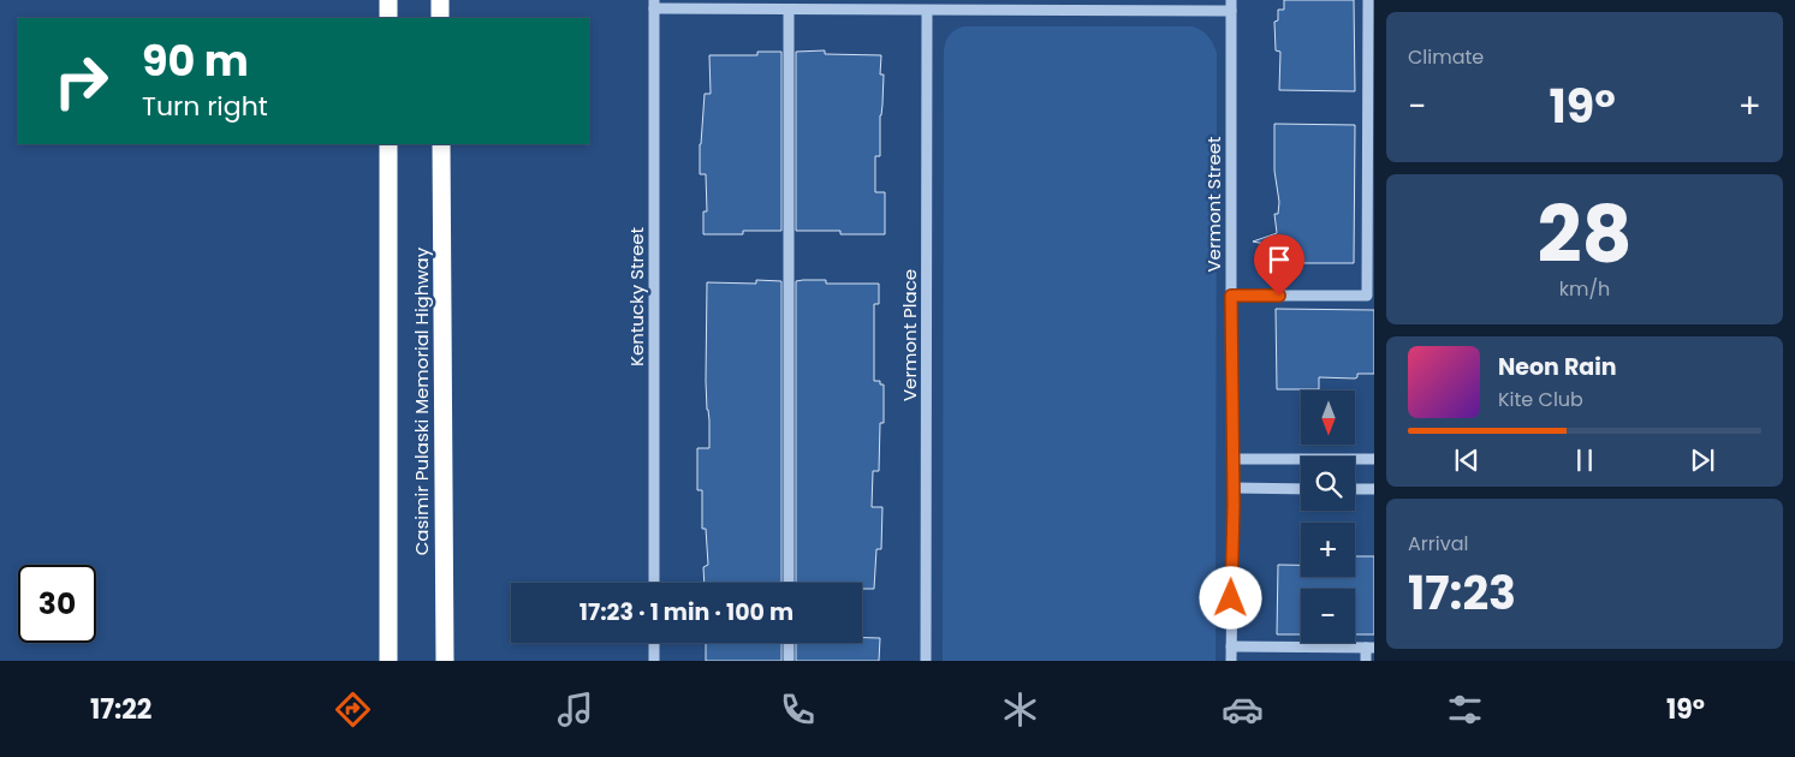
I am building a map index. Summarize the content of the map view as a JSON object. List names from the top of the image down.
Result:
{
  "streets": {
    "highway": ["Casimir Pulaski Memorial Highway"],
    "street": ["Vermont Street", "Kentucky Street", "Vermont Place"]
  },
  "north": "bottom",
  "page": {
    "tile": [
      "Climate",
      ["28", "km/h"],
      ["Arrival", "17:23"]
    ],
    "turn": ["90 m", "Turn right"],
    "heat": ["−", "19°", "+"],
    "song": ["Neon Rain", "Kite Club"],
    "map_buttons": ["+", "−"],
    "limit": "30",
    "trip": "17:23 · 1 min · 100 m",
    "tabs": ["17:22", "19°"]
  }
}
